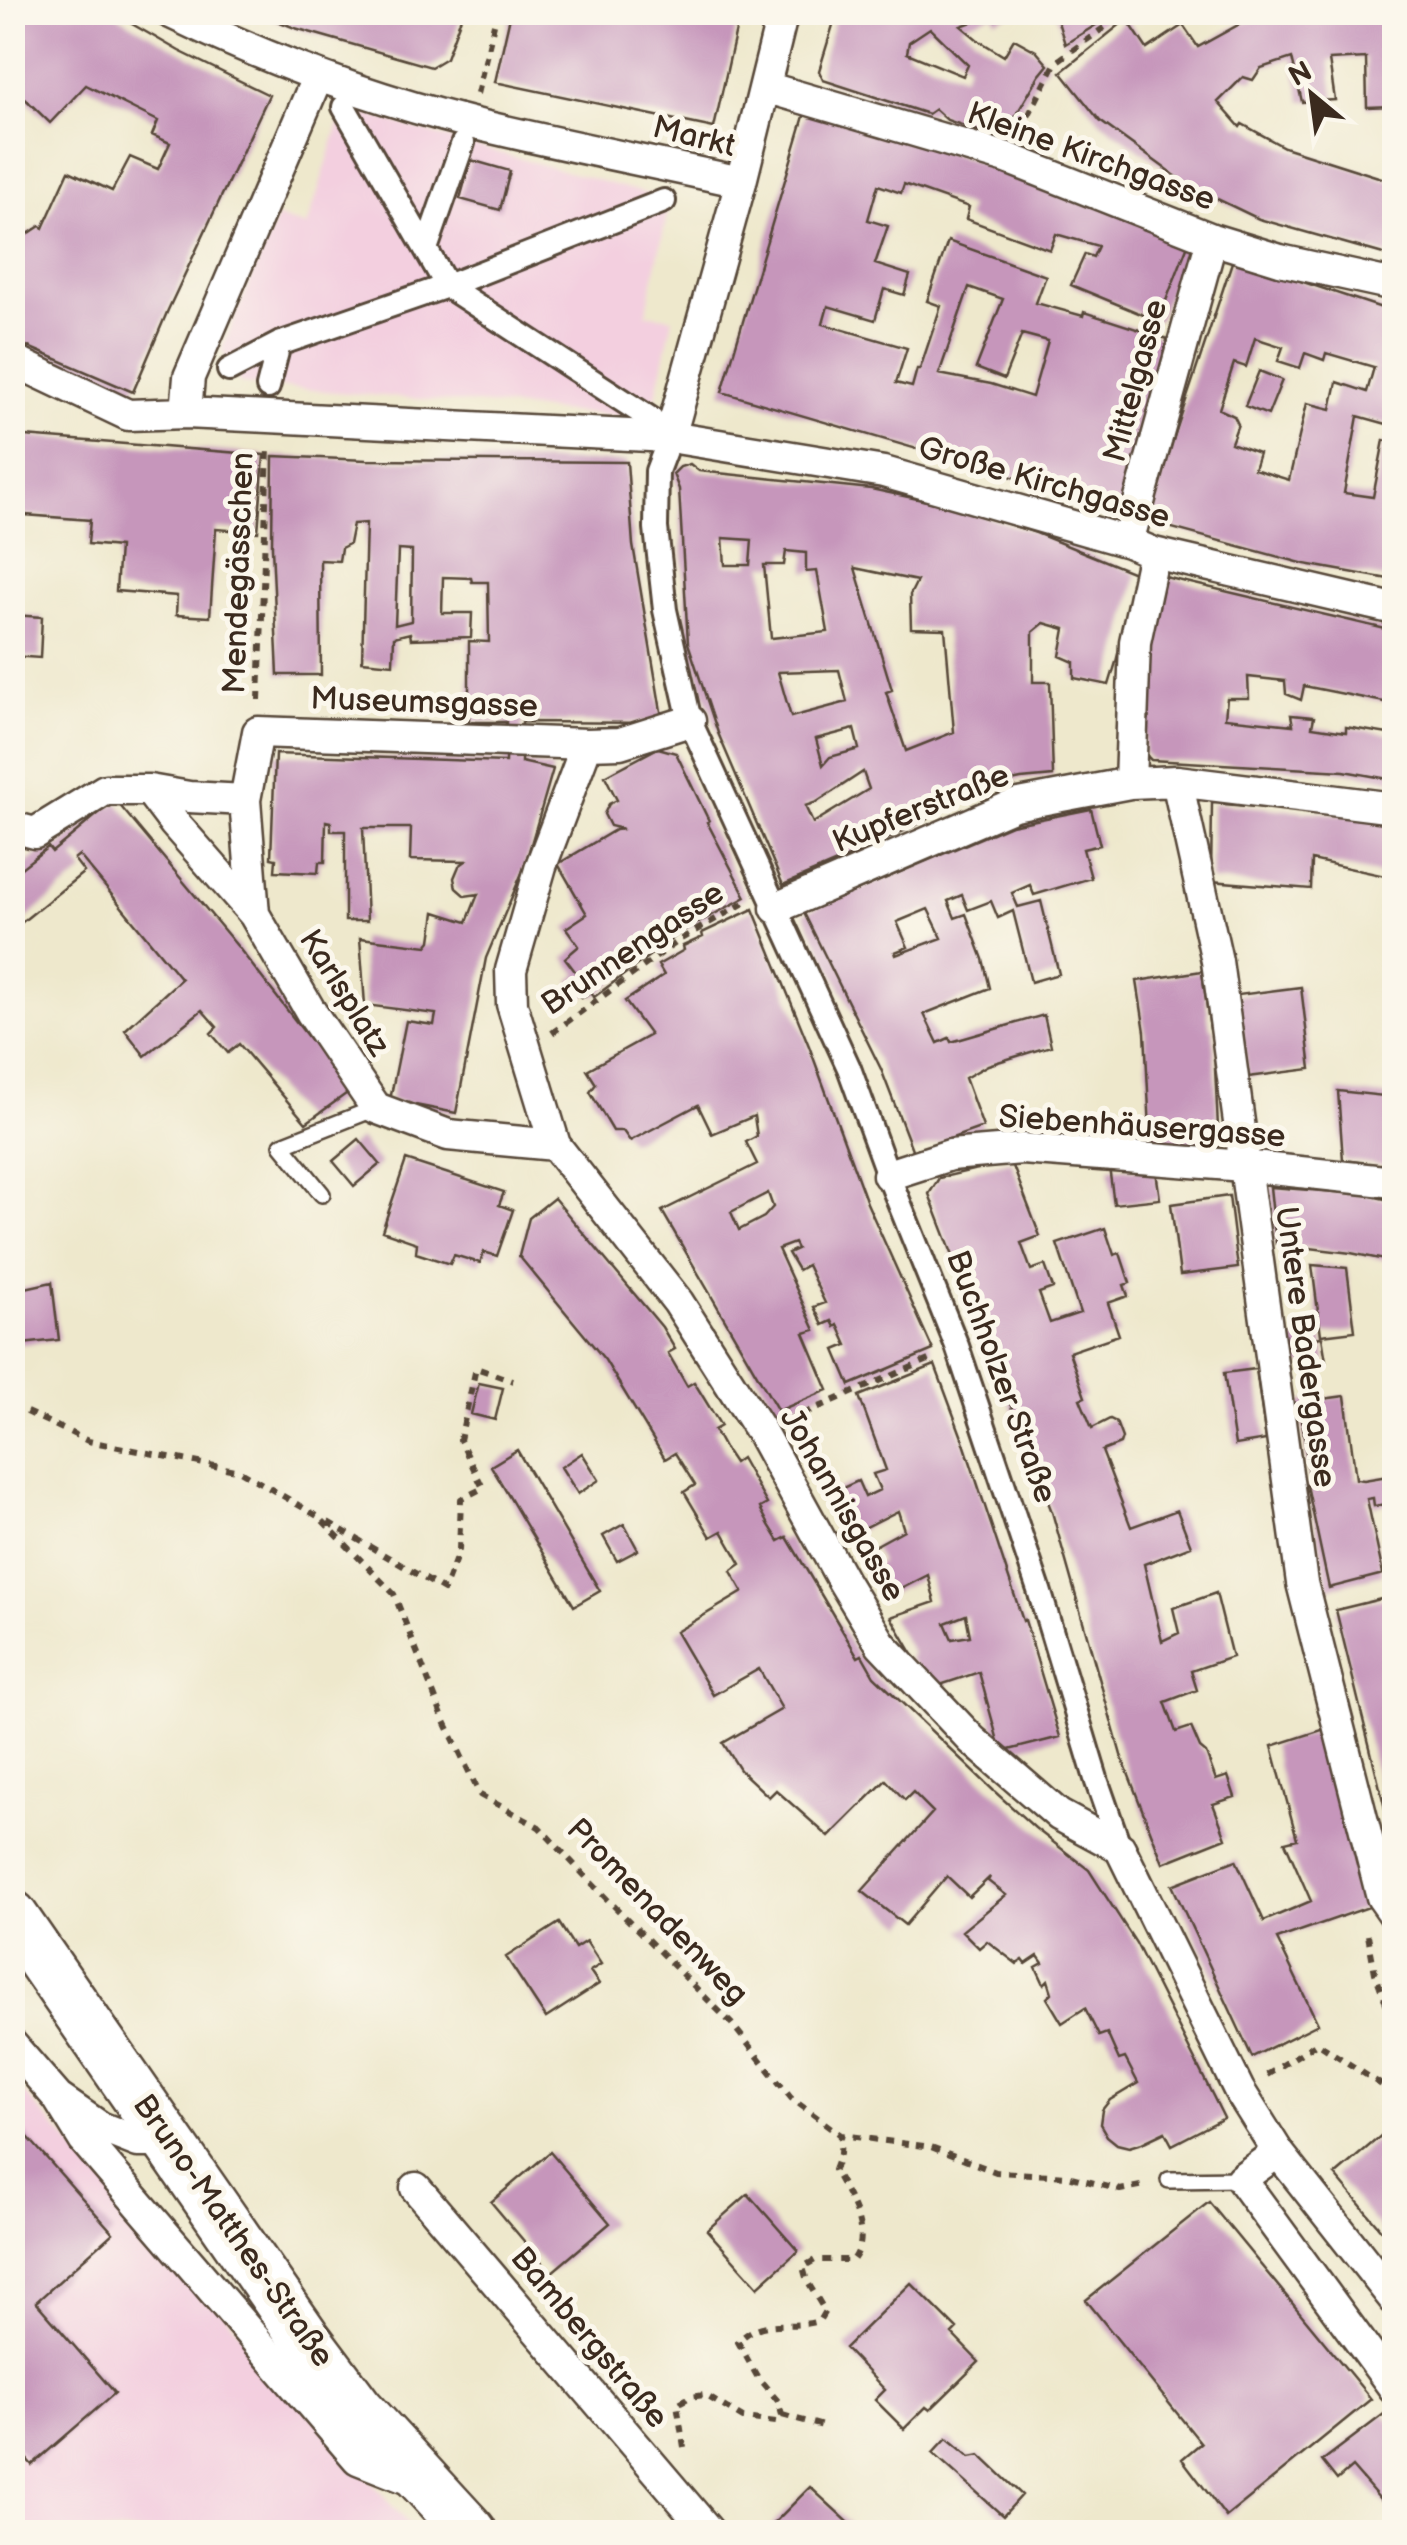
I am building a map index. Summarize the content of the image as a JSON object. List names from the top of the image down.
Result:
{
  "streets": {
    "main road": ["Bruno-Matthes-Straße"],
    "street": [
      "Markt",
      "Kleine Kirchgasse",
      "Mittelgasse",
      "Große Kirchgasse",
      "Museumsgasse",
      "Kupferstraße",
      "Karlsplatz",
      "Siebenhäusergasse",
      "Untere Badergasse",
      "Buchholzer Straße",
      "Johannisgasse",
      "Bambergstraße"
    ],
    "path": ["Mendegässchen", "Brunnengasse", "Promenadenweg"]
  },
  "crossings": [
    ["Markt", "Große Kirchgasse"],
    ["Markt", "Buchholzer Straße"],
    ["Kleine Kirchgasse", "Mittelgasse"],
    ["Mittelgasse", "Große Kirchgasse"],
    ["Große Kirchgasse", "Buchholzer Straße"],
    ["Mendegässchen", "Museumsgasse"],
    ["Mendegässchen", "Karlsplatz"],
    ["Museumsgasse", "Karlsplatz"],
    ["Museumsgasse", "Johannisgasse"],
    ["Kupferstraße", "Brunnengasse"],
    ["Kupferstraße", "Untere Badergasse"],
    ["Kupferstraße", "Buchholzer Straße"],
    ["Brunnengasse", "Buchholzer Straße"],
    ["Brunnengasse", "Johannisgasse"],
    ["Siebenhäusergasse", "Untere Badergasse"],
    ["Siebenhäusergasse", "Buchholzer Straße"],
    ["Buchholzer Straße", "Johannisgasse"]
  ],
  "north": "top left"
}
